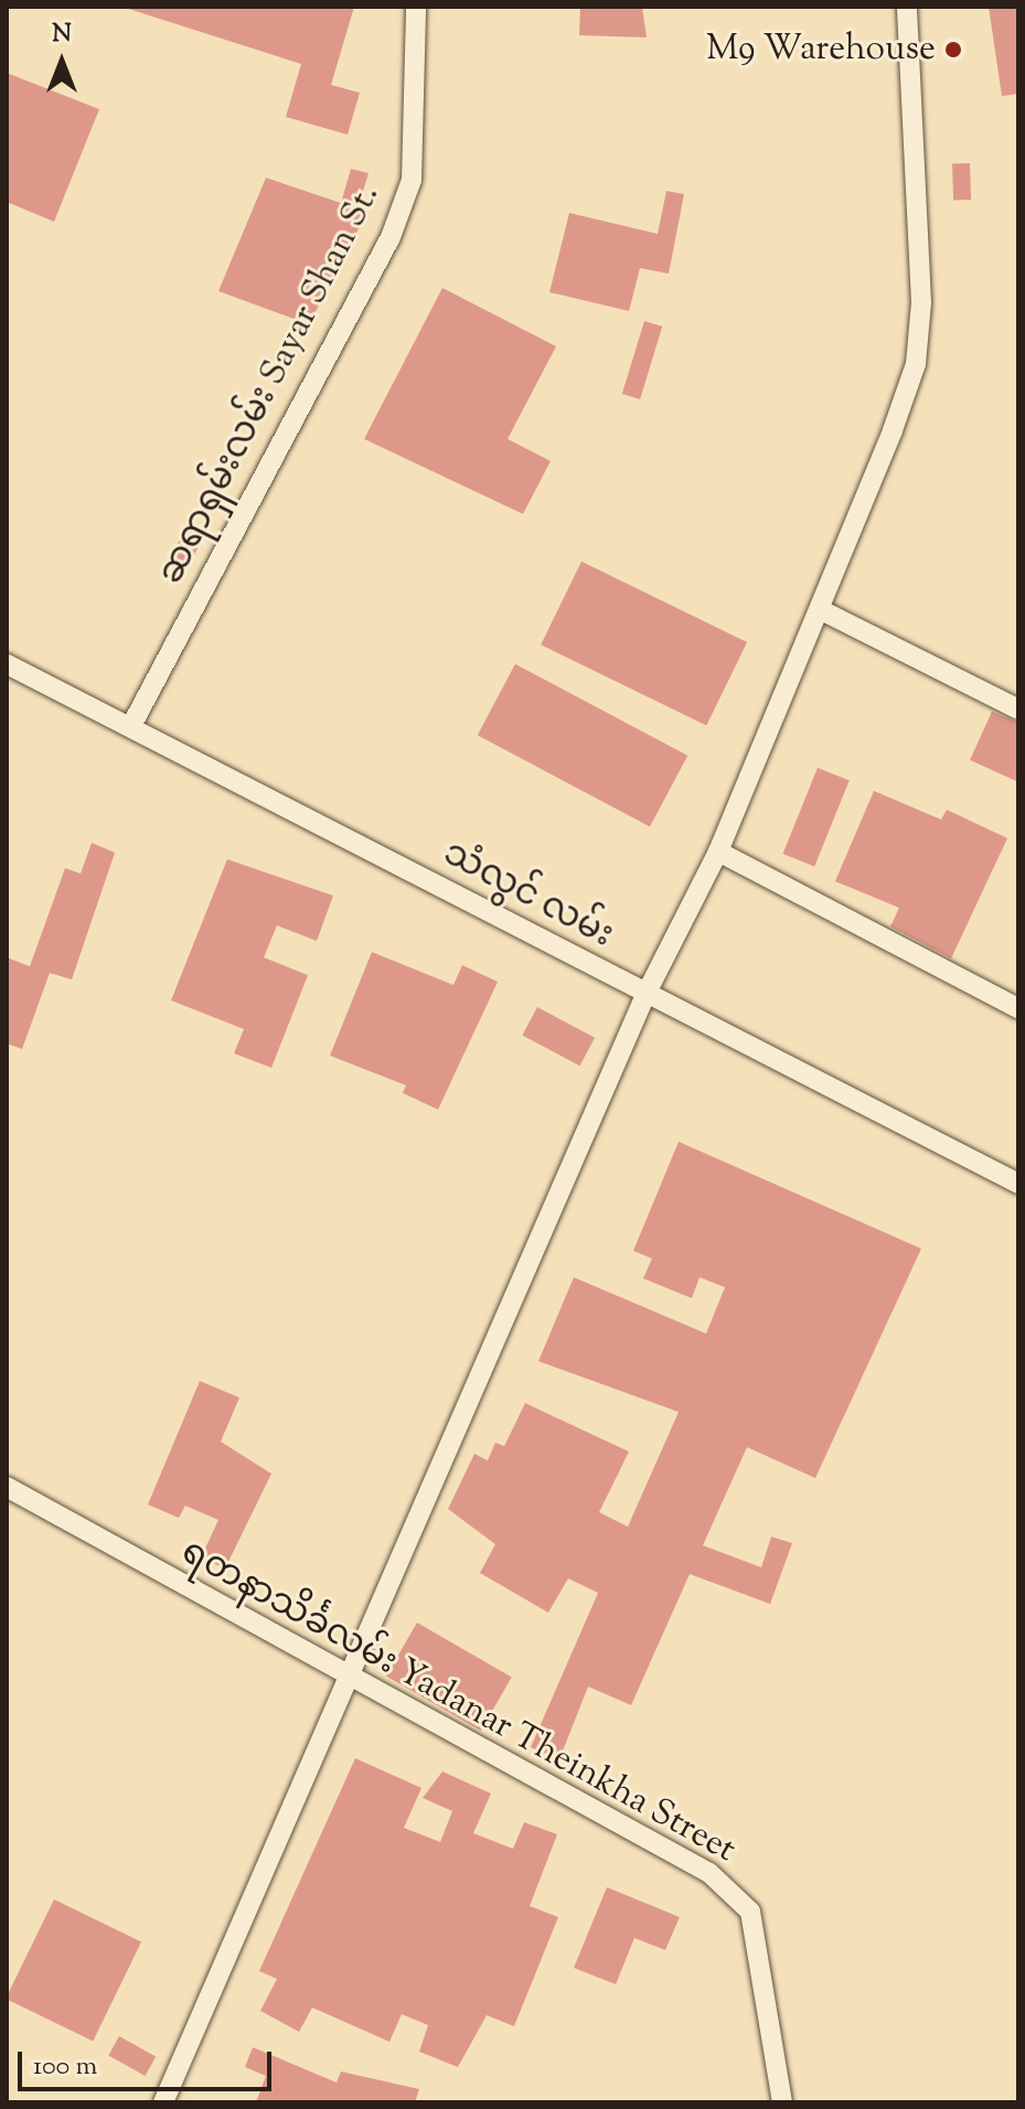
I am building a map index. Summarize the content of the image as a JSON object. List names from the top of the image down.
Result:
{
  "streets": {
    "street": ["ဆရာရှမ်းလမ်း Sayar Shan St.", "သံလွင် လမ်း", "ရတနာသိင်္ခလမ်း Yadanar Theinkha Street"]
  },
  "crossings": [
    ["ဆရာရှမ်းလမ်း Sayar Shan St.", "သံလွင် လမ်း"]
  ],
  "places": ["M9 Warehouse"],
  "scale_bar": "100 m",
  "north": "top"
}
